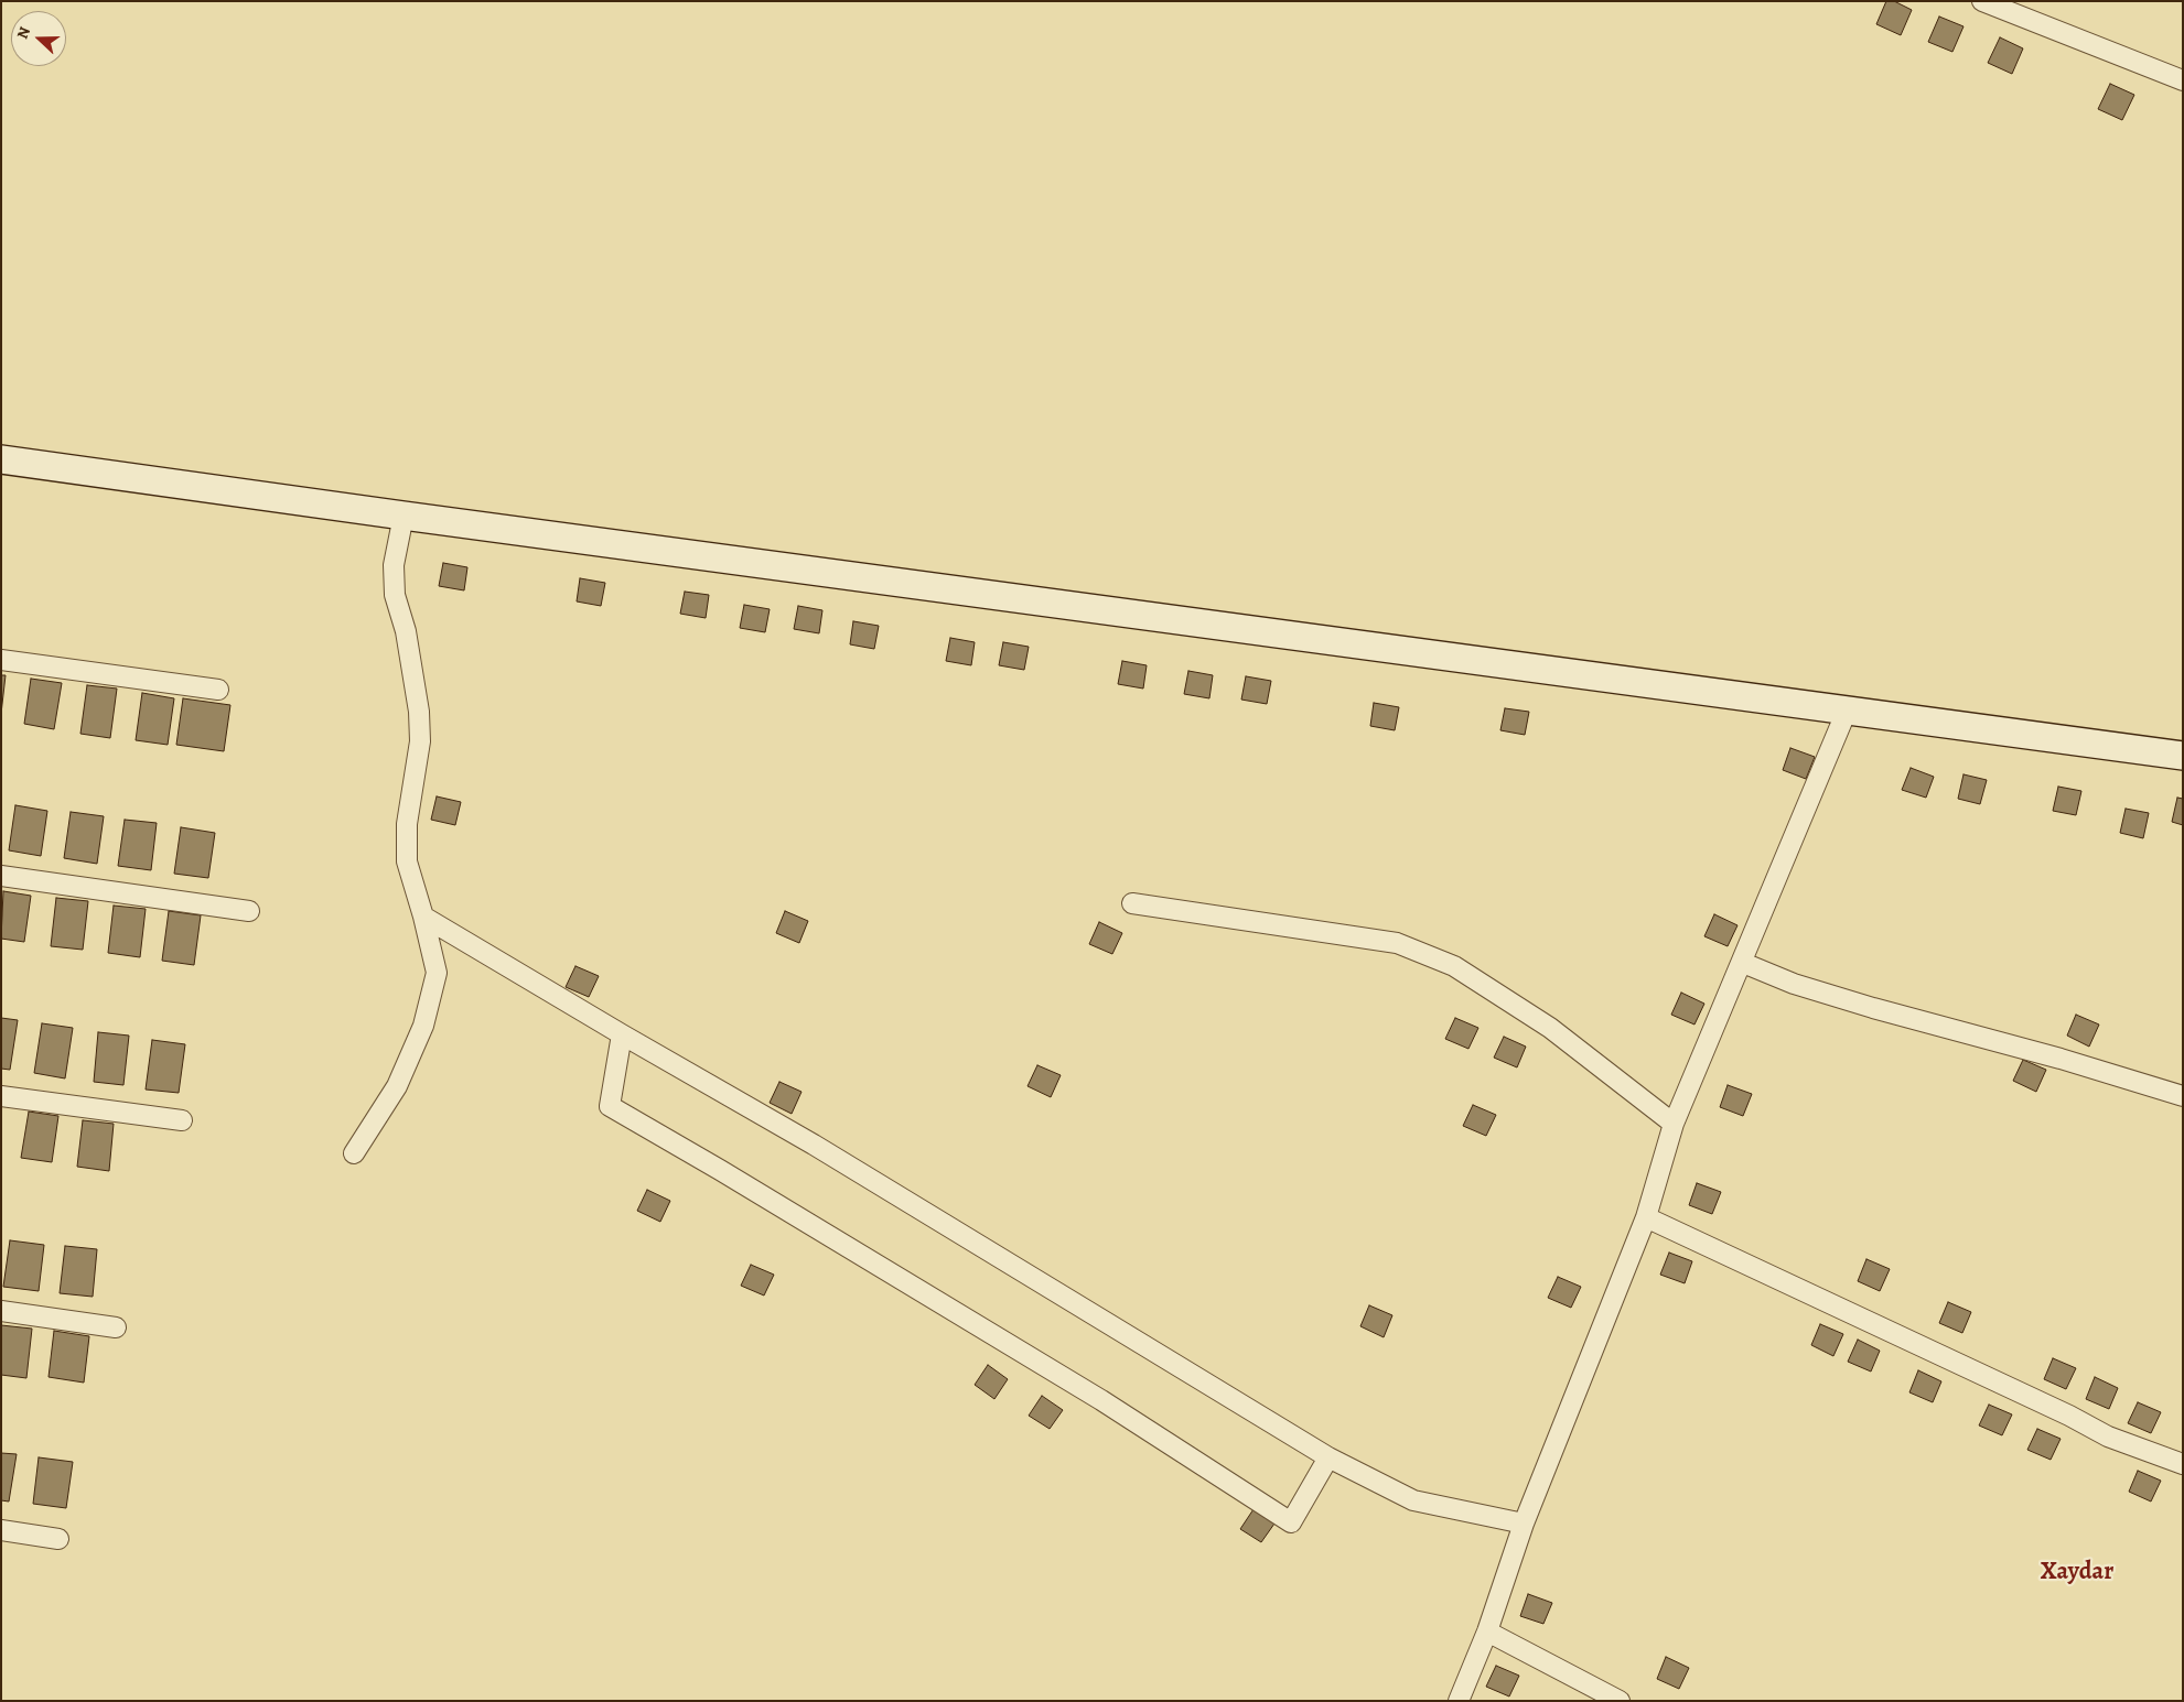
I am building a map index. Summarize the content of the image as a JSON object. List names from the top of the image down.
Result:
{
  "districts": ["Xaydar"],
  "north": "left"
}
